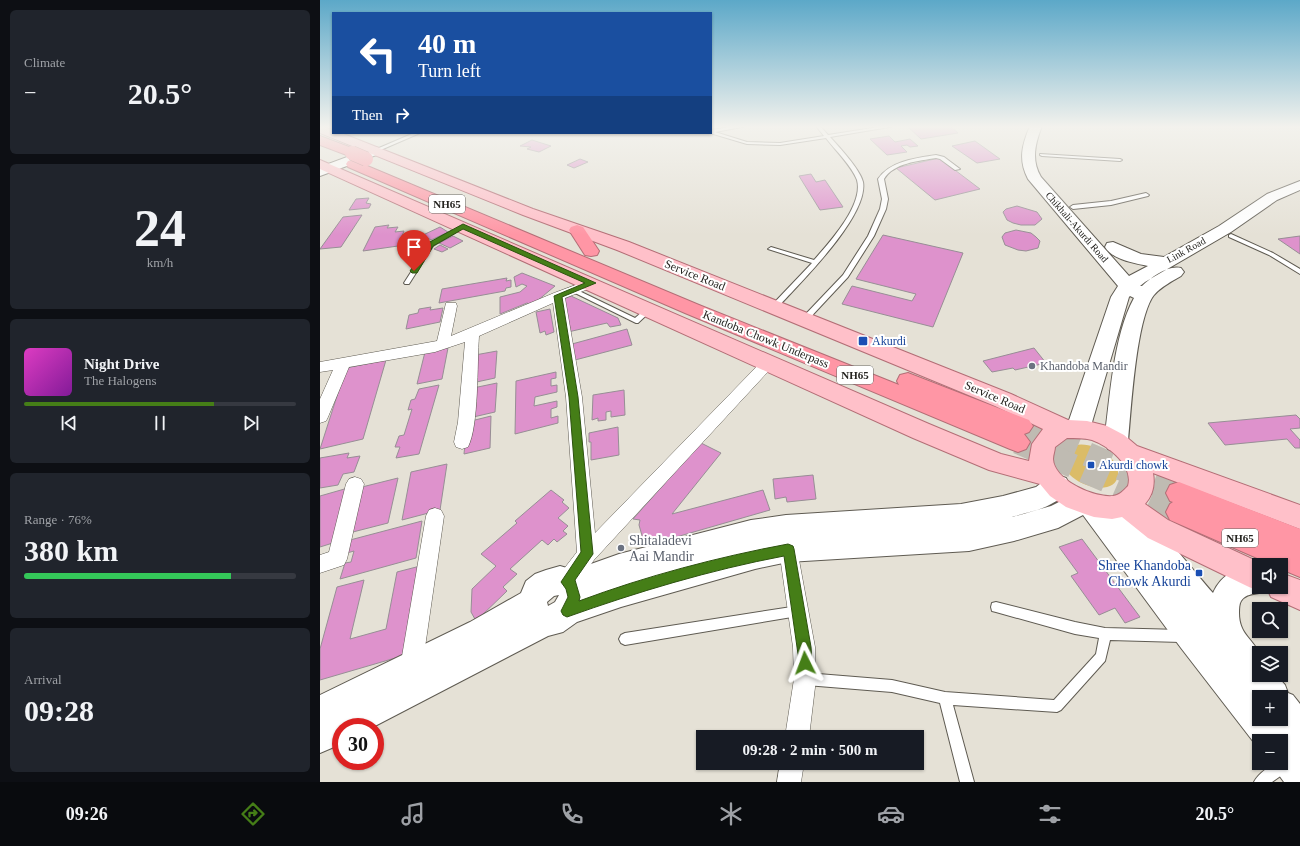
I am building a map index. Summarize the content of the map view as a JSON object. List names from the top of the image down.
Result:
{
  "streets": {
    "highway": ["NH65", "Kandoba Chowk Underpass"],
    "main road": ["Chikhali-Akurdi Road", "Link Road", "Service Road"]
  },
  "crossings": [
    ["NH65", "Kandoba Chowk Underpass"],
    ["Chikhali-Akurdi Road", "Link Road"],
    ["Link Road", "Service Road"]
  ],
  "places": {
    "transit": ["Akurdi", "Akurdi chowk", "Shree Khandoba Chowk Akurdi"],
    "other": ["Khandoba Mandir", "Shitaladevi Aai Mandir"]
  },
  "page": {
    "tile": [
      "Climate",
      ["24", "km/h"],
      ["Range · 76%", "380 km"],
      ["Arrival", "09:28"]
    ],
    "turn": ["40 m", "Turn left"],
    "heat": ["−", "20.5°", "+"],
    "then": "Then",
    "song": ["Night Drive", "The Halogens"],
    "map_buttons": ["+", "−"],
    "limit": "30",
    "trip": "09:28 · 2 min · 500 m",
    "tabs": ["09:26", "20.5°"]
  }
}
